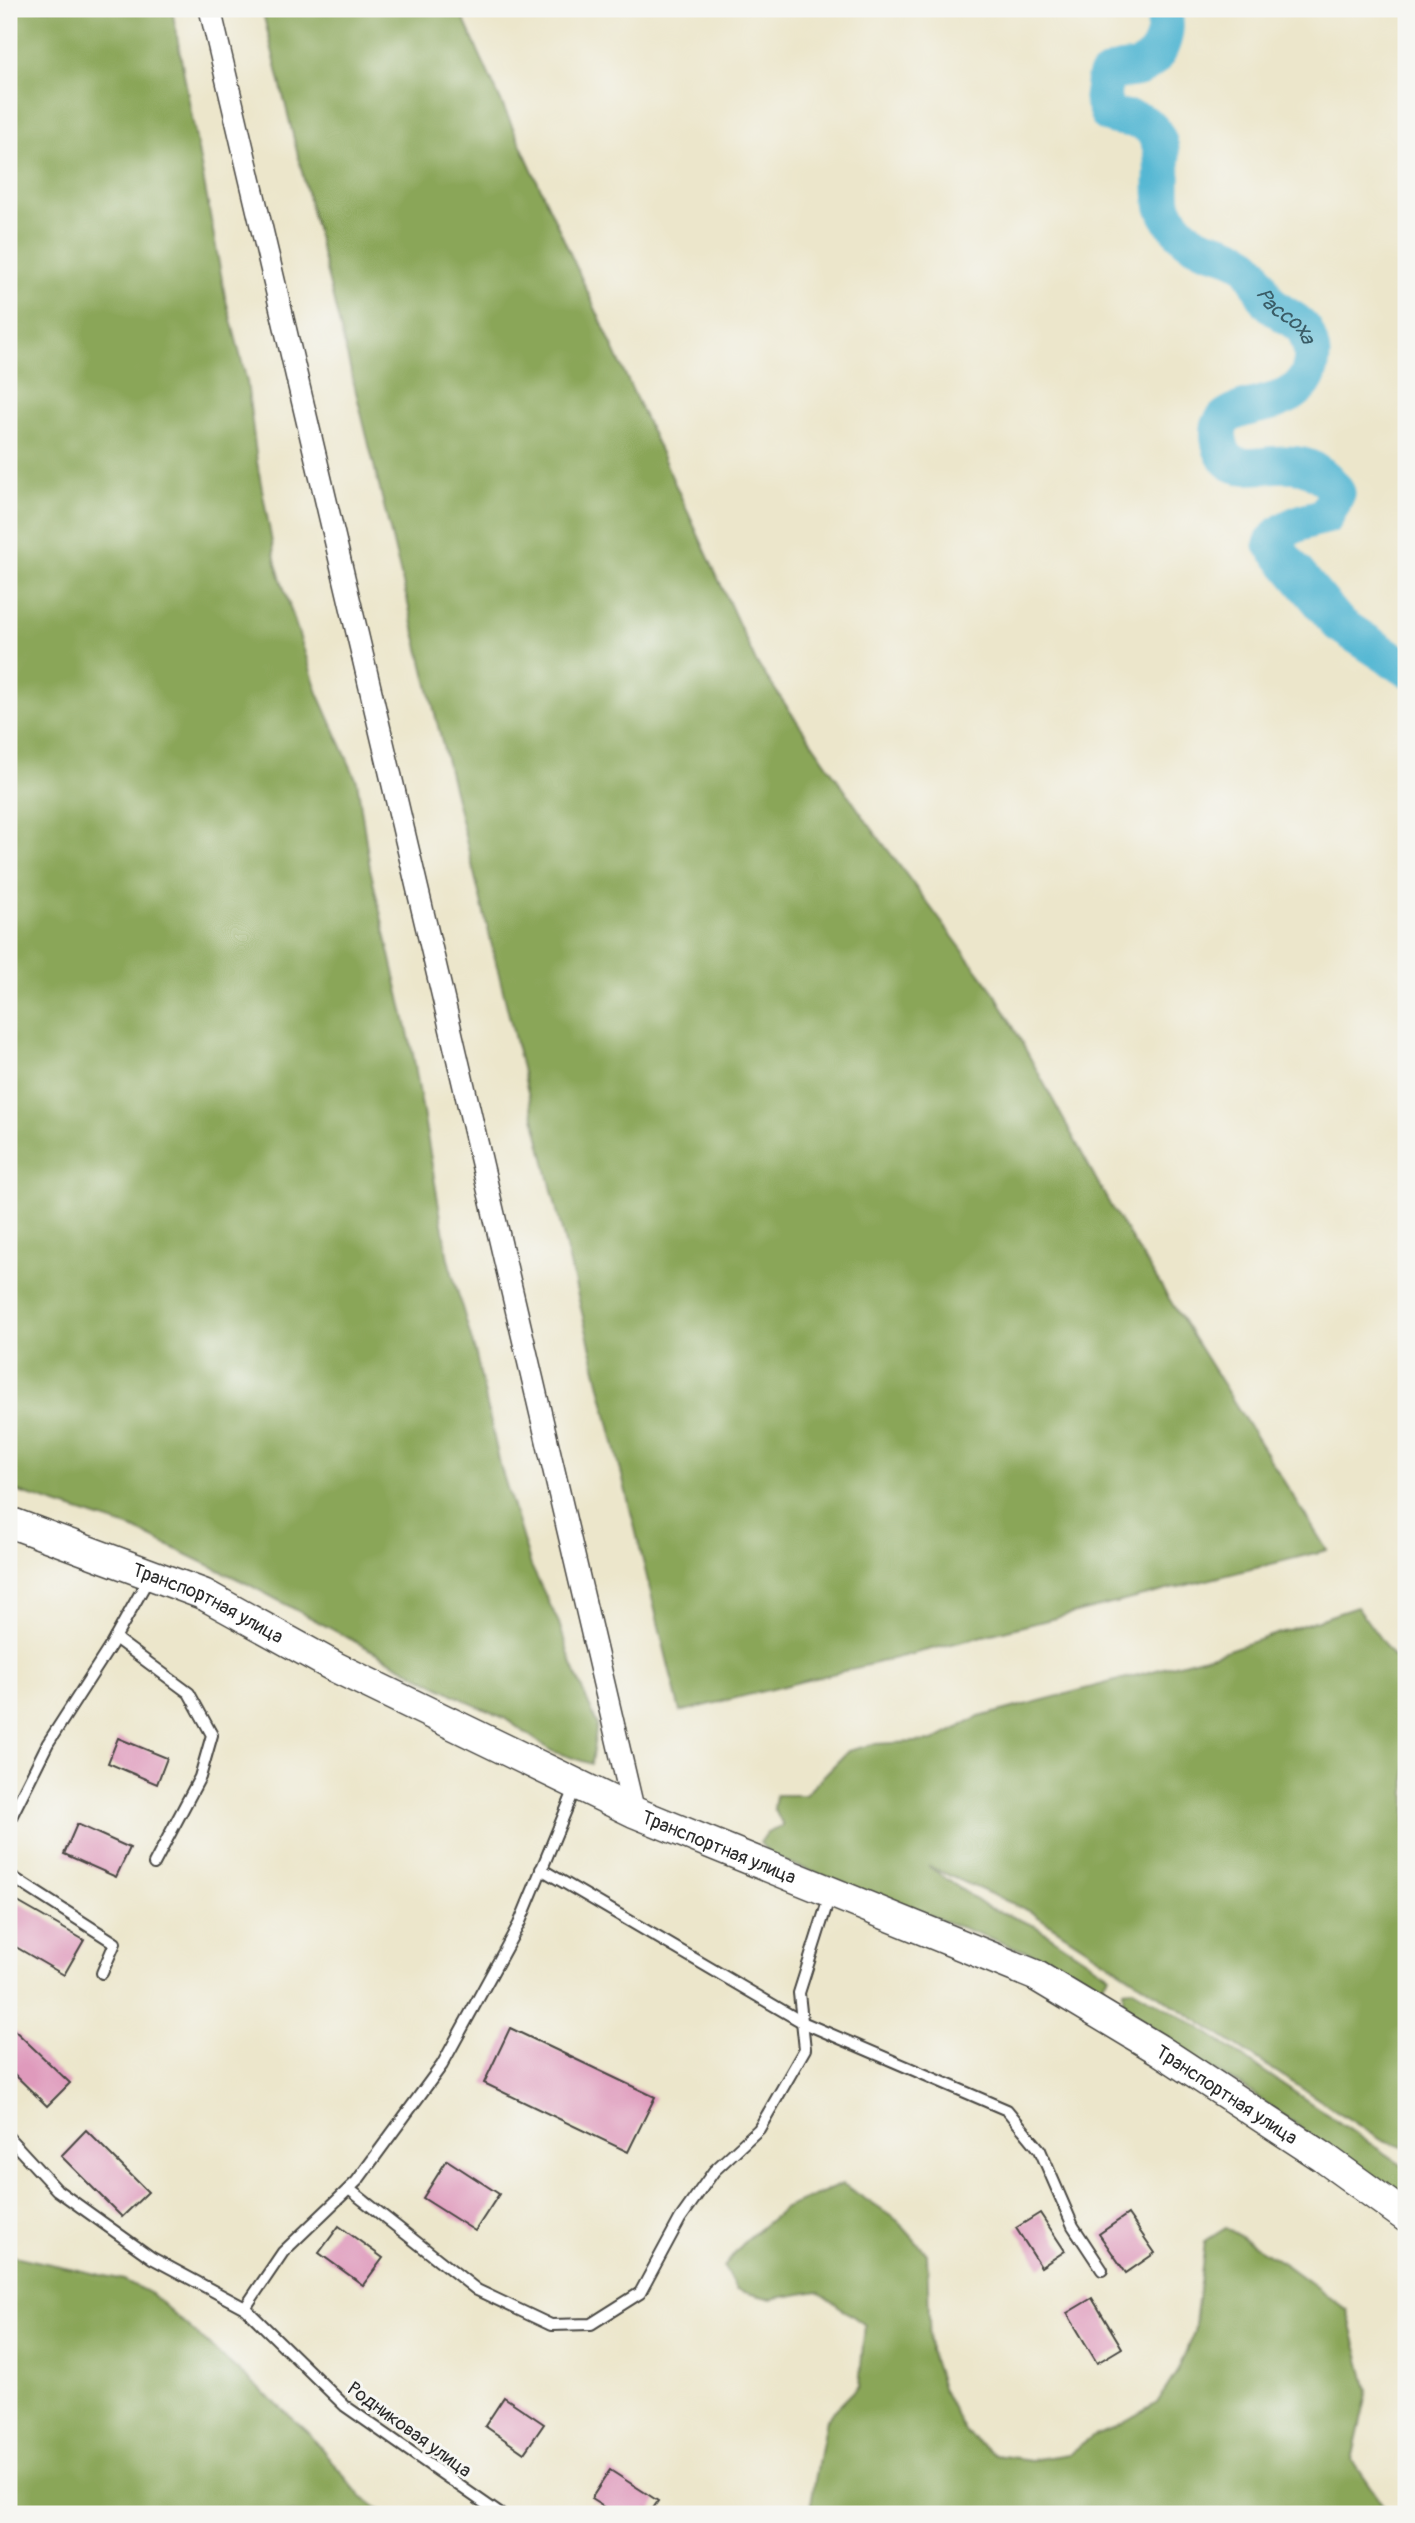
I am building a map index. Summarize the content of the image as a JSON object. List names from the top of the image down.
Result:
{
  "streets": {
    "main road": ["Транспортная улица"],
    "lane": ["Родниковая улица"]
  },
  "water": ["Рассоха"]
}
